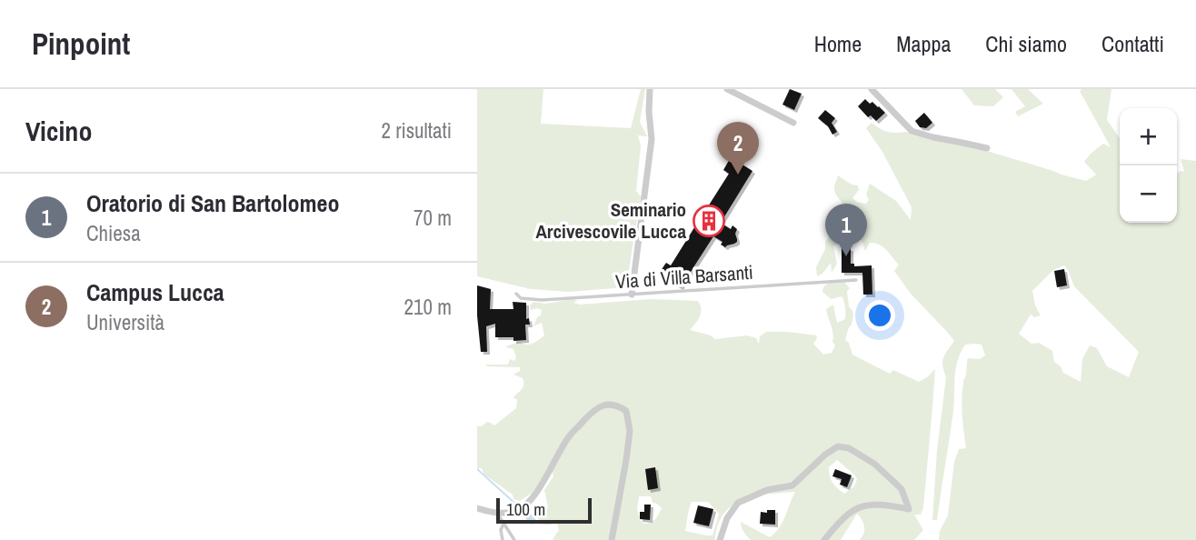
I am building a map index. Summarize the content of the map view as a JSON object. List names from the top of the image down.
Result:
{
  "streets": {
    "lane": ["Via di Villa Barsanti"]
  },
  "places": {
    "building": ["Seminario Arcivescovile Lucca"]
  },
  "scale_bar": "100 m",
  "page": {
    "header": "Pinpoint",
    "nav": [
      "Home",
      "Mappa",
      "Chi siamo",
      "Contatti"
    ],
    "heading": ["Vicino", "2 risultati"],
    "map_buttons": ["+", "−"],
    "pins": ["2", "1"],
    "list": [
      {
        "mark": "1",
        "name": "Oratorio di San Bartolomeo",
        "note": "Chiesa",
        "value": "70 m"
      },
      {
        "mark": "2",
        "name": "Campus Lucca",
        "note": "Università",
        "value": "210 m"
      }
    ],
    "scale": "100 m"
  }
}
